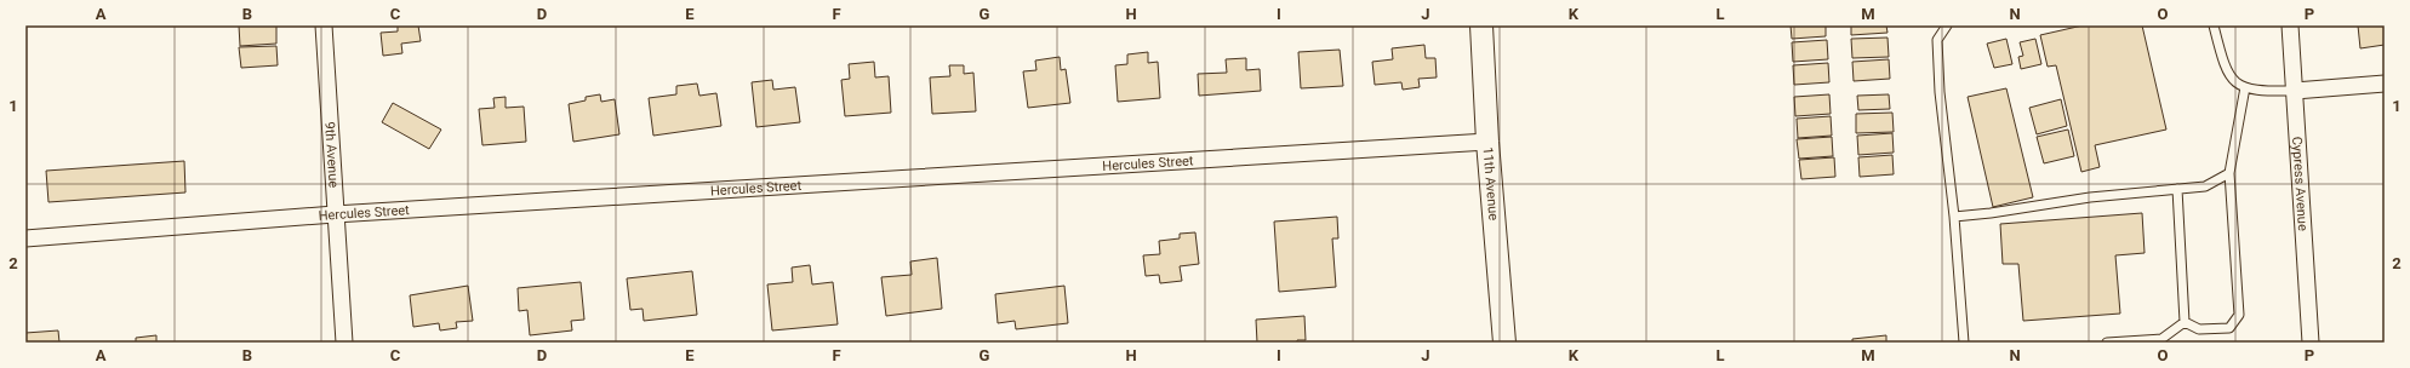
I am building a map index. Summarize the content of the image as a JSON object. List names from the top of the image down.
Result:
{
  "streets": {
    "main road": ["11th Avenue"],
    "street": ["9th Avenue", "Hercules Street", "Cypress Avenue"]
  },
  "crossings": [
    ["9th Avenue", "Hercules Street"],
    ["Hercules Street", "11th Avenue"]
  ],
  "grid": {
    "columns": [
      "A",
      "B",
      "C",
      "D",
      "E",
      "F",
      "G",
      "H",
      "I",
      "J",
      "K",
      "L",
      "M",
      "N",
      "O",
      "P"
    ],
    "rows": ["1", "2"]
  }
}
